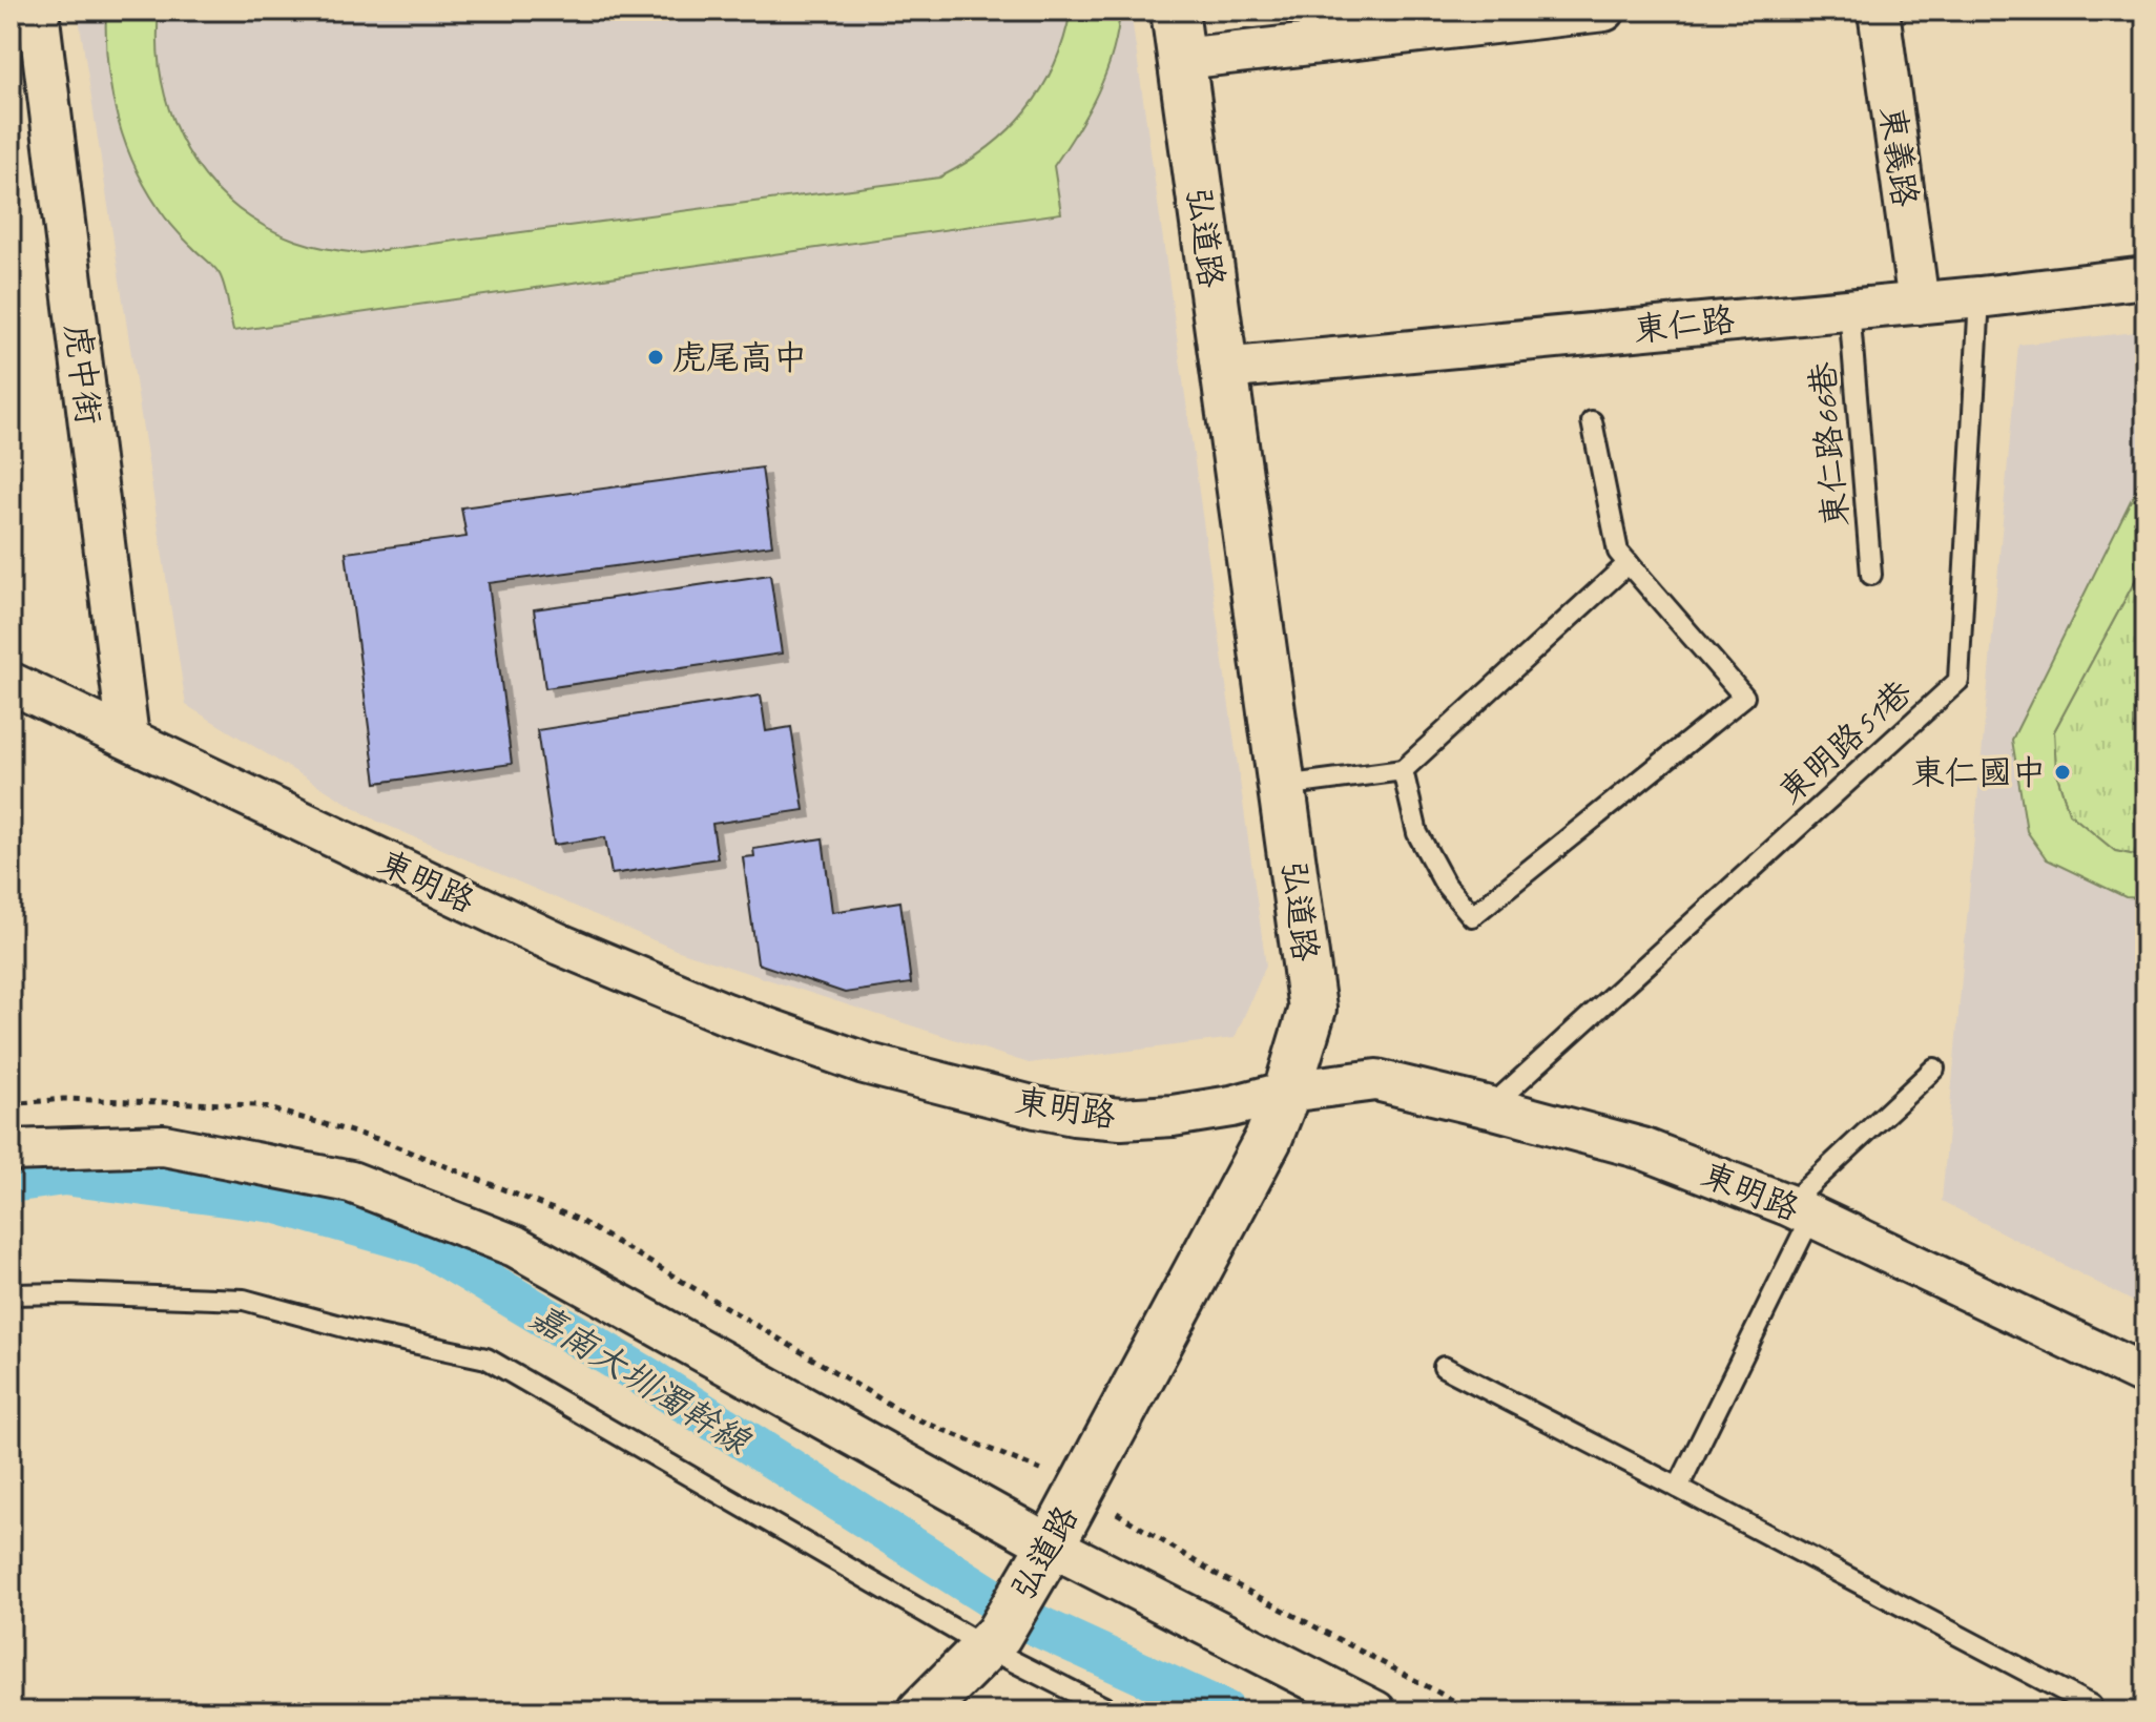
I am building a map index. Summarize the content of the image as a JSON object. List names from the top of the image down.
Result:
{
  "streets": {
    "street": [
      "東義路",
      "弘道路",
      "東仁路",
      "虎中街",
      "東明路"
    ],
    "lane": ["東仁路66巷", "東明路51巷"]
  },
  "crossings": [
    ["東義路", "東仁路"],
    ["弘道路", "東仁路"],
    ["弘道路", "東明路"],
    ["東仁路", "東仁路66巷"],
    ["東仁路", "東明路51巷"],
    ["虎中街", "東明路"],
    ["東明路51巷", "東明路"]
  ],
  "water": ["嘉南大圳濁幹線"],
  "places": ["虎尾高中", "東仁國中"]
}
